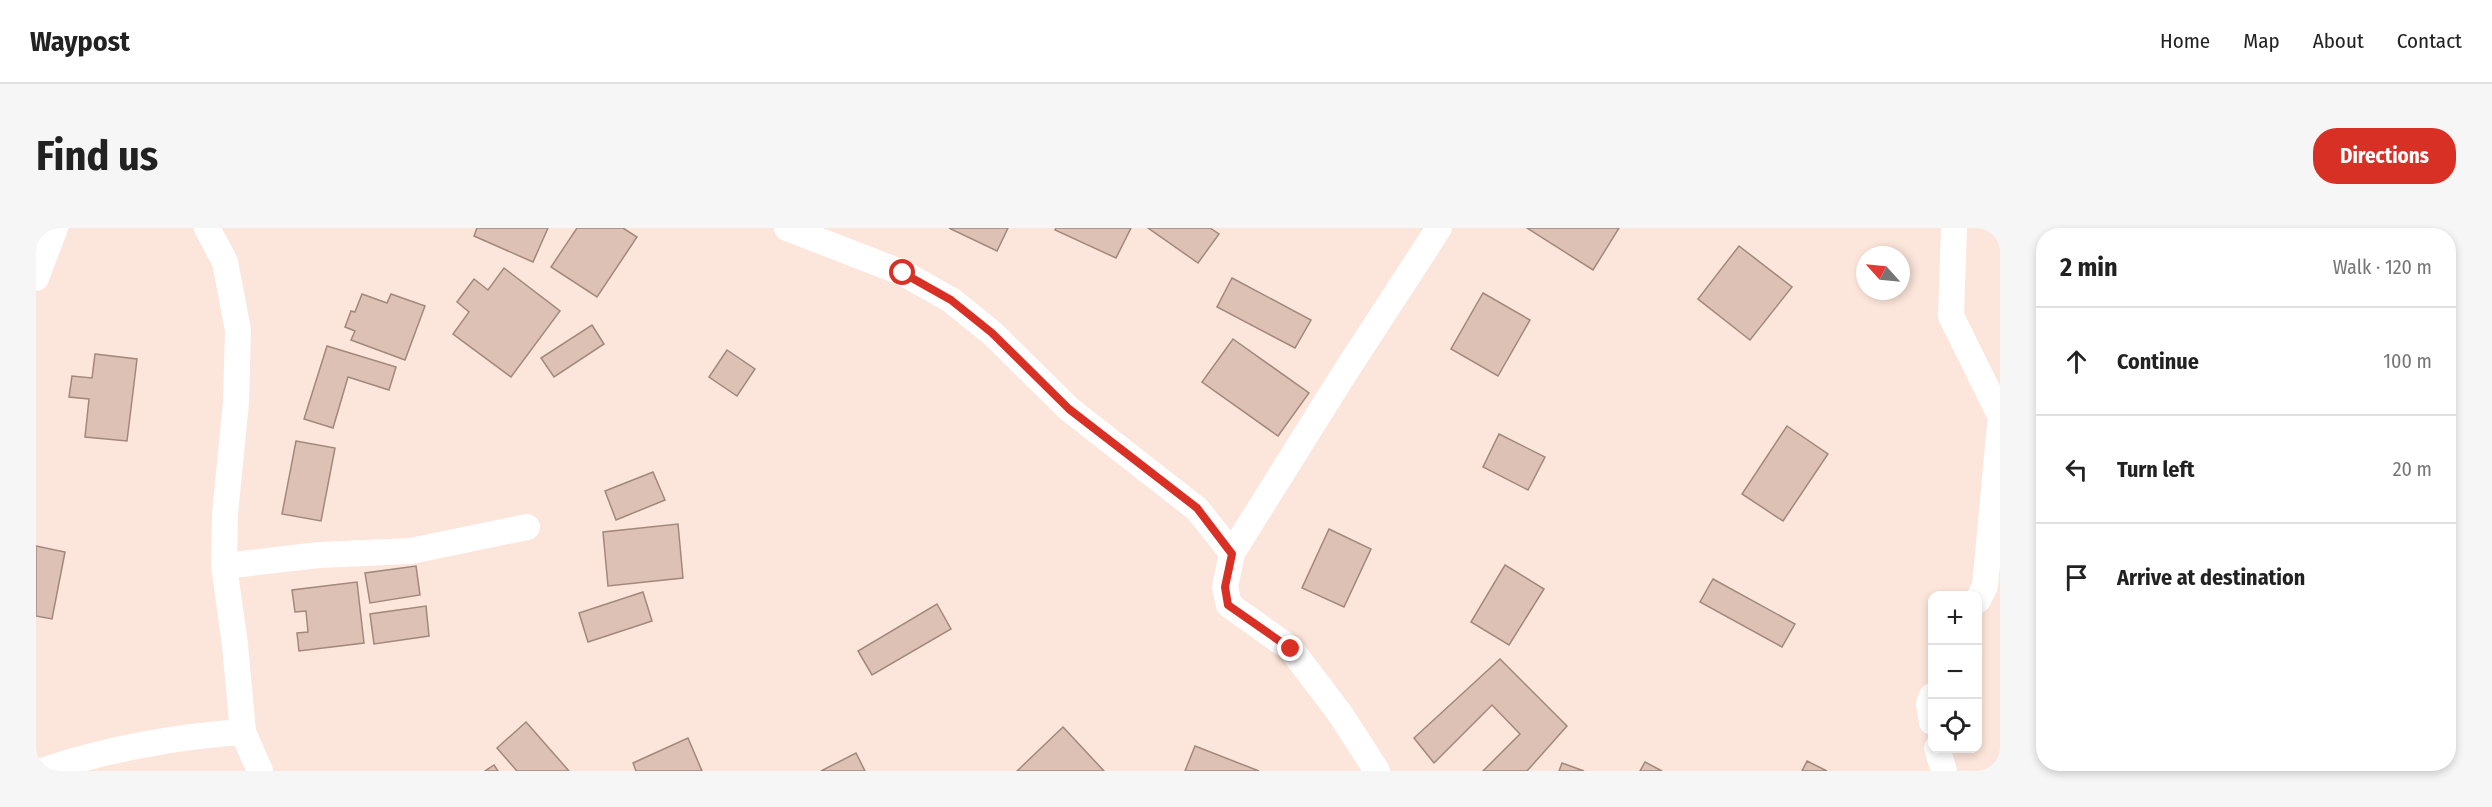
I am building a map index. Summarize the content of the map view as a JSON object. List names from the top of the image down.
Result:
{
  "north": "top left",
  "page": {
    "header": "Waypost",
    "nav": [
      "Home",
      "Map",
      "About",
      "Contact"
    ],
    "buttons": "Directions",
    "title": "Find us",
    "heading": ["2 min", "Walk · 120 m"],
    "list": [
      ["Continue", "100 m"],
      ["Turn left", "20 m"],
      "Arrive at destination"
    ],
    "map_buttons": ["+", "−"]
  }
}
